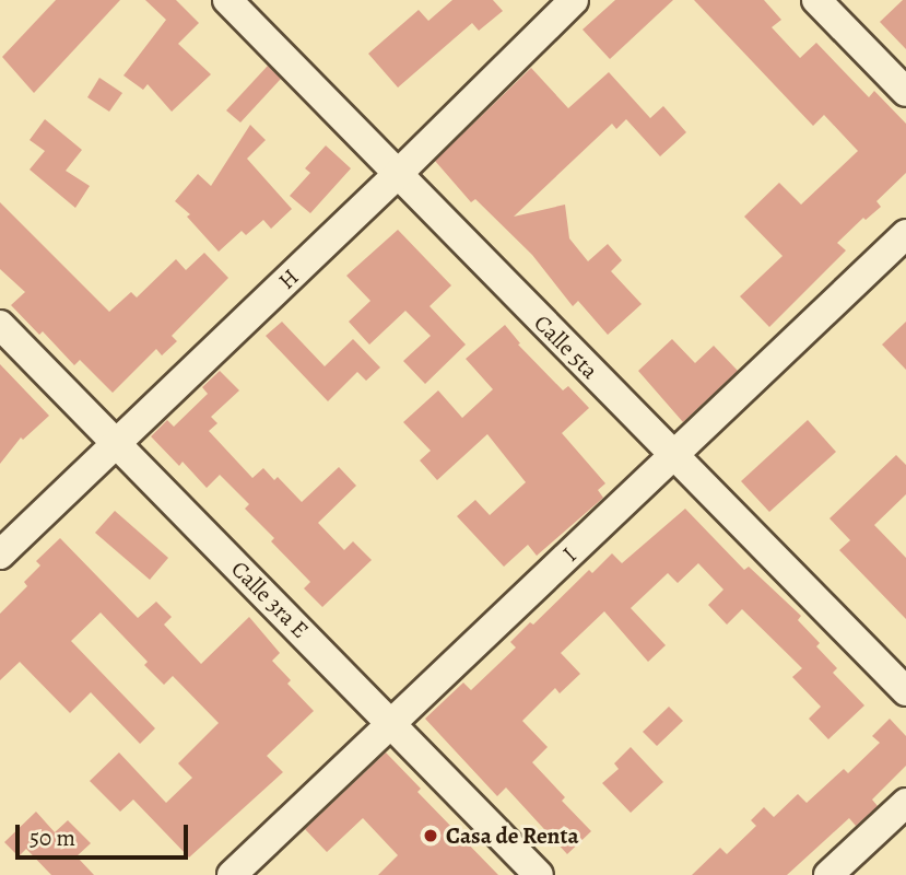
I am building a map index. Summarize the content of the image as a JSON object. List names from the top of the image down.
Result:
{
  "streets": {
    "street": [
      "H",
      "Calle 5ta",
      "I",
      "Calle 3ra E"
    ]
  },
  "crossings": [
    ["H", "Calle 5ta"],
    ["H", "Calle 3ra E"],
    ["Calle 5ta", "I"],
    ["I", "Calle 3ra E"]
  ],
  "places": ["Casa de Renta"],
  "scale_bar": "50 m"
}
